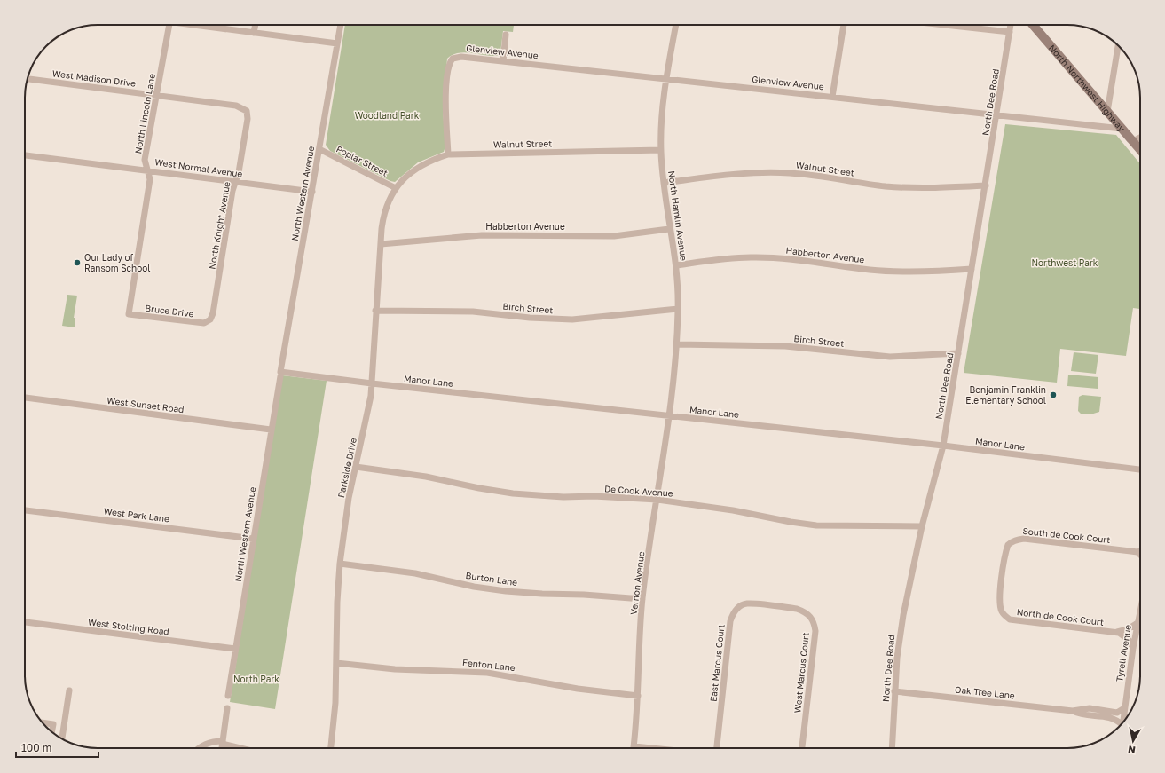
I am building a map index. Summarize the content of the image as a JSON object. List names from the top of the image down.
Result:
{
  "streets": {
    "main road": ["North Northwest Highway"],
    "street": [
      "Glenview Avenue",
      "West Madison Drive",
      "North Dee Road",
      "North Lincoln Lane",
      "Walnut Street",
      "Poplar Street",
      "West Normal Avenue",
      "North Western Avenue",
      "North Hamlin Avenue",
      "North Knight Avenue",
      "Habberton Avenue",
      "Birch Street",
      "Bruce Drive",
      "Manor Lane",
      "West Sunset Road",
      "Parkside Drive",
      "De Cook Avenue",
      "West Park Lane",
      "South de Cook Court",
      "Burton Lane",
      "Vernon Avenue",
      "North de Cook Court",
      "West Stolting Road",
      "Tyrell Avenue",
      "East Marcus Court",
      "Fenton Lane",
      "West Marcus Court",
      "Oak Tree Lane"
    ]
  },
  "crossings": [
    ["Glenview Avenue", "North Northwest Highway"],
    ["Glenview Avenue", "North Dee Road"],
    ["Glenview Avenue", "Walnut Street"],
    ["Glenview Avenue", "North Hamlin Avenue"],
    ["West Madison Drive", "North Lincoln Lane"],
    ["West Madison Drive", "North Knight Avenue"],
    ["North Dee Road", "Walnut Street"],
    ["North Dee Road", "Habberton Avenue"],
    ["North Dee Road", "Birch Street"],
    ["North Dee Road", "Manor Lane"],
    ["North Dee Road", "De Cook Avenue"],
    ["North Dee Road", "Oak Tree Lane"],
    ["North Lincoln Lane", "West Normal Avenue"],
    ["North Lincoln Lane", "Bruce Drive"],
    ["Walnut Street", "Poplar Street"],
    ["Walnut Street", "North Hamlin Avenue"],
    ["Walnut Street", "Parkside Drive"],
    ["Poplar Street", "North Western Avenue"],
    ["Poplar Street", "Parkside Drive"],
    ["West Normal Avenue", "North Western Avenue"],
    ["West Normal Avenue", "North Knight Avenue"],
    ["North Western Avenue", "Manor Lane"],
    ["North Western Avenue", "West Sunset Road"],
    ["North Western Avenue", "West Park Lane"],
    ["North Western Avenue", "West Stolting Road"],
    ["North Hamlin Avenue", "Habberton Avenue"],
    ["North Hamlin Avenue", "Birch Street"],
    ["North Hamlin Avenue", "Manor Lane"],
    ["North Hamlin Avenue", "Vernon Avenue"],
    ["North Knight Avenue", "Bruce Drive"],
    ["Habberton Avenue", "Parkside Drive"],
    ["Birch Street", "Parkside Drive"],
    ["Manor Lane", "Parkside Drive"],
    ["Manor Lane", "Vernon Avenue"],
    ["Parkside Drive", "De Cook Avenue"],
    ["Parkside Drive", "Burton Lane"],
    ["Parkside Drive", "Fenton Lane"],
    ["De Cook Avenue", "Vernon Avenue"],
    ["South de Cook Court", "North de Cook Court"],
    ["Burton Lane", "Vernon Avenue"],
    ["Vernon Avenue", "Fenton Lane"],
    ["North de Cook Court", "Tyrell Avenue"],
    ["Tyrell Avenue", "Oak Tree Lane"],
    ["East Marcus Court", "West Marcus Court"]
  ],
  "parks": ["Woodland Park", "Northwest Park", "North Park"],
  "places": ["Our Lady of Ransom School", "Benjamin Franklin Elementary School"],
  "scale_bar": "100 m",
  "north": "bottom"
}
